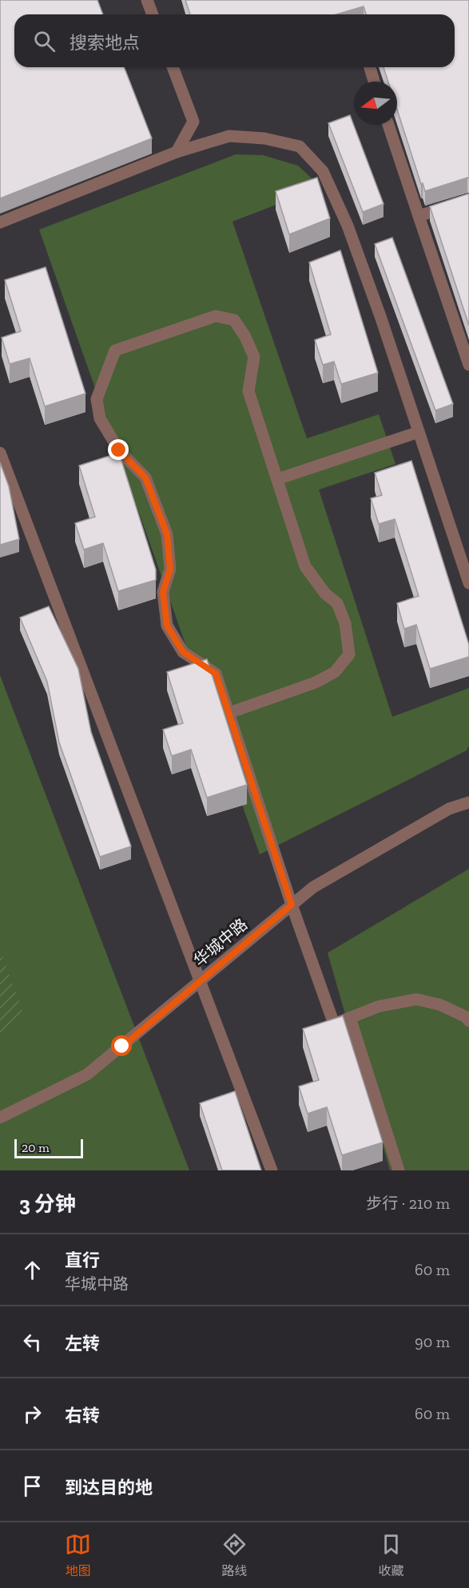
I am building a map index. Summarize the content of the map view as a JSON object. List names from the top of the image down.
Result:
{
  "streets": {
    "street": ["华城中路"]
  },
  "scale_bar": "20 m",
  "north": "left",
  "page": {
    "search": "搜索地点",
    "scale": "20 m",
    "heading": ["3 分钟", "步行 · 210 m"],
    "list": [
      ["直行", "华城中路", "60 m"],
      ["左转", "90 m"],
      ["右转", "60 m"],
      "到达目的地"
    ],
    "nav": ["地图", "路线", "收藏"]
  }
}
